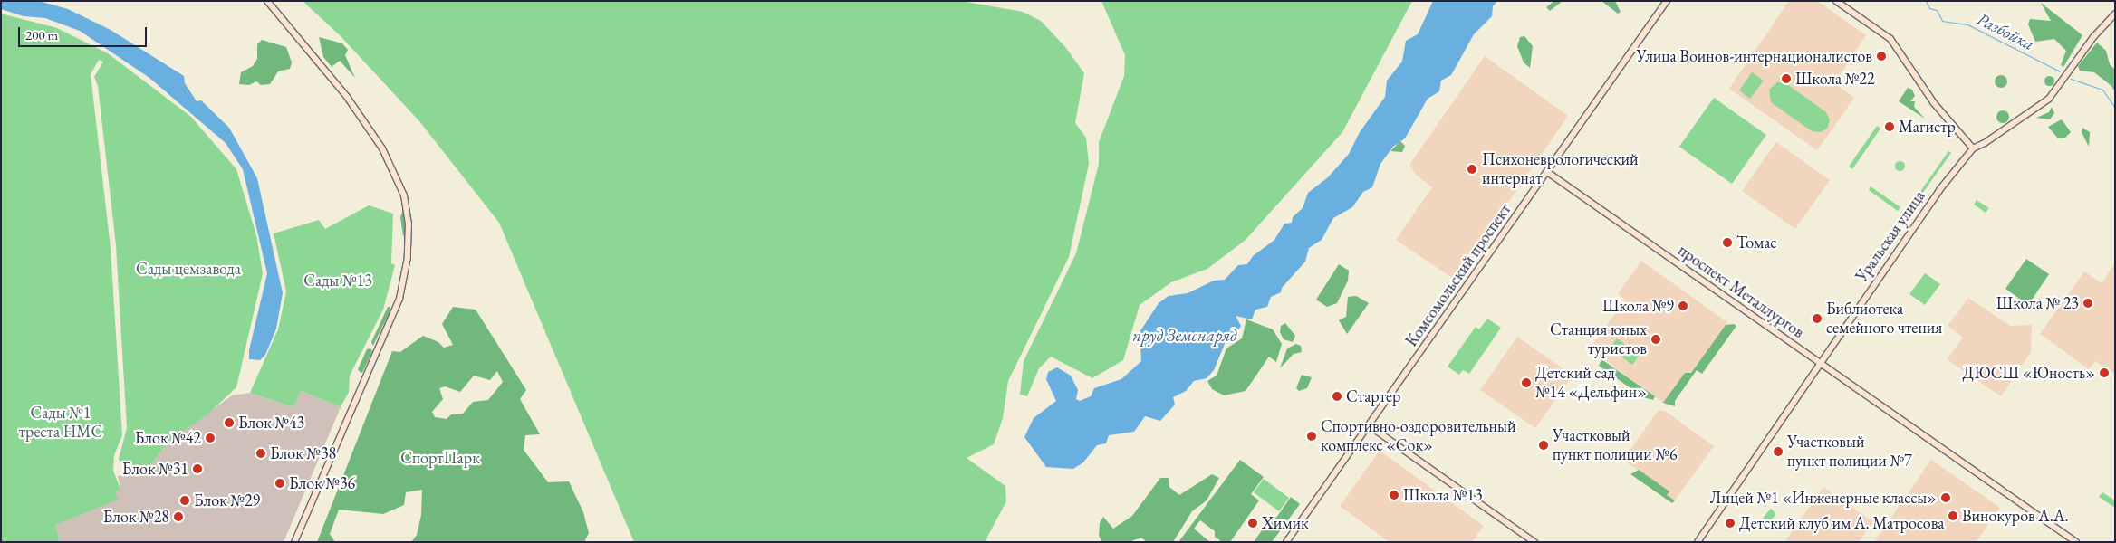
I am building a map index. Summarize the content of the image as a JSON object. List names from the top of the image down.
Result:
{
  "streets": {
    "street": ["Уральская улица", "Комсомольский проспект", "проспект Металлургов"]
  },
  "crossings": [
    ["Уральская улица", "проспект Металлургов"],
    ["Комсомольский проспект", "проспект Металлургов"]
  ],
  "water": ["Разбойка", "пруд Земснаряд"],
  "parks": [
    "Сады цемзавода",
    "Сады №13",
    "Сады №1 треста НМС",
    "СпортПарк"
  ],
  "places": [
    "Улица Воинов-интернационалистов",
    "Школа №22",
    "Магистр",
    "Психоневрологический интернат",
    "Томас",
    "Школа № 23",
    "Школа №9",
    "Библиотека семейного чтения",
    "Станция юных туристов",
    "ДЮСШ «Юность»",
    "Детский сад №14 «Дельфин»",
    "Стартер",
    "Блок №43",
    "Спортивно-оздоровительный комплекс «Сок»",
    "Блок №42",
    "Участковый пункт полиции №6",
    "Участковый пункт полиции №7",
    "Блок №38",
    "Блок №31",
    "Блок №36",
    "Школа №13",
    "Лицей №1 «Инженерные классы»",
    "Блок №29",
    "Винокуров А.А.",
    "Блок №28",
    "Химик",
    "Детский клуб им А. Матросова"
  ],
  "scale_bar": "200 m"
}
